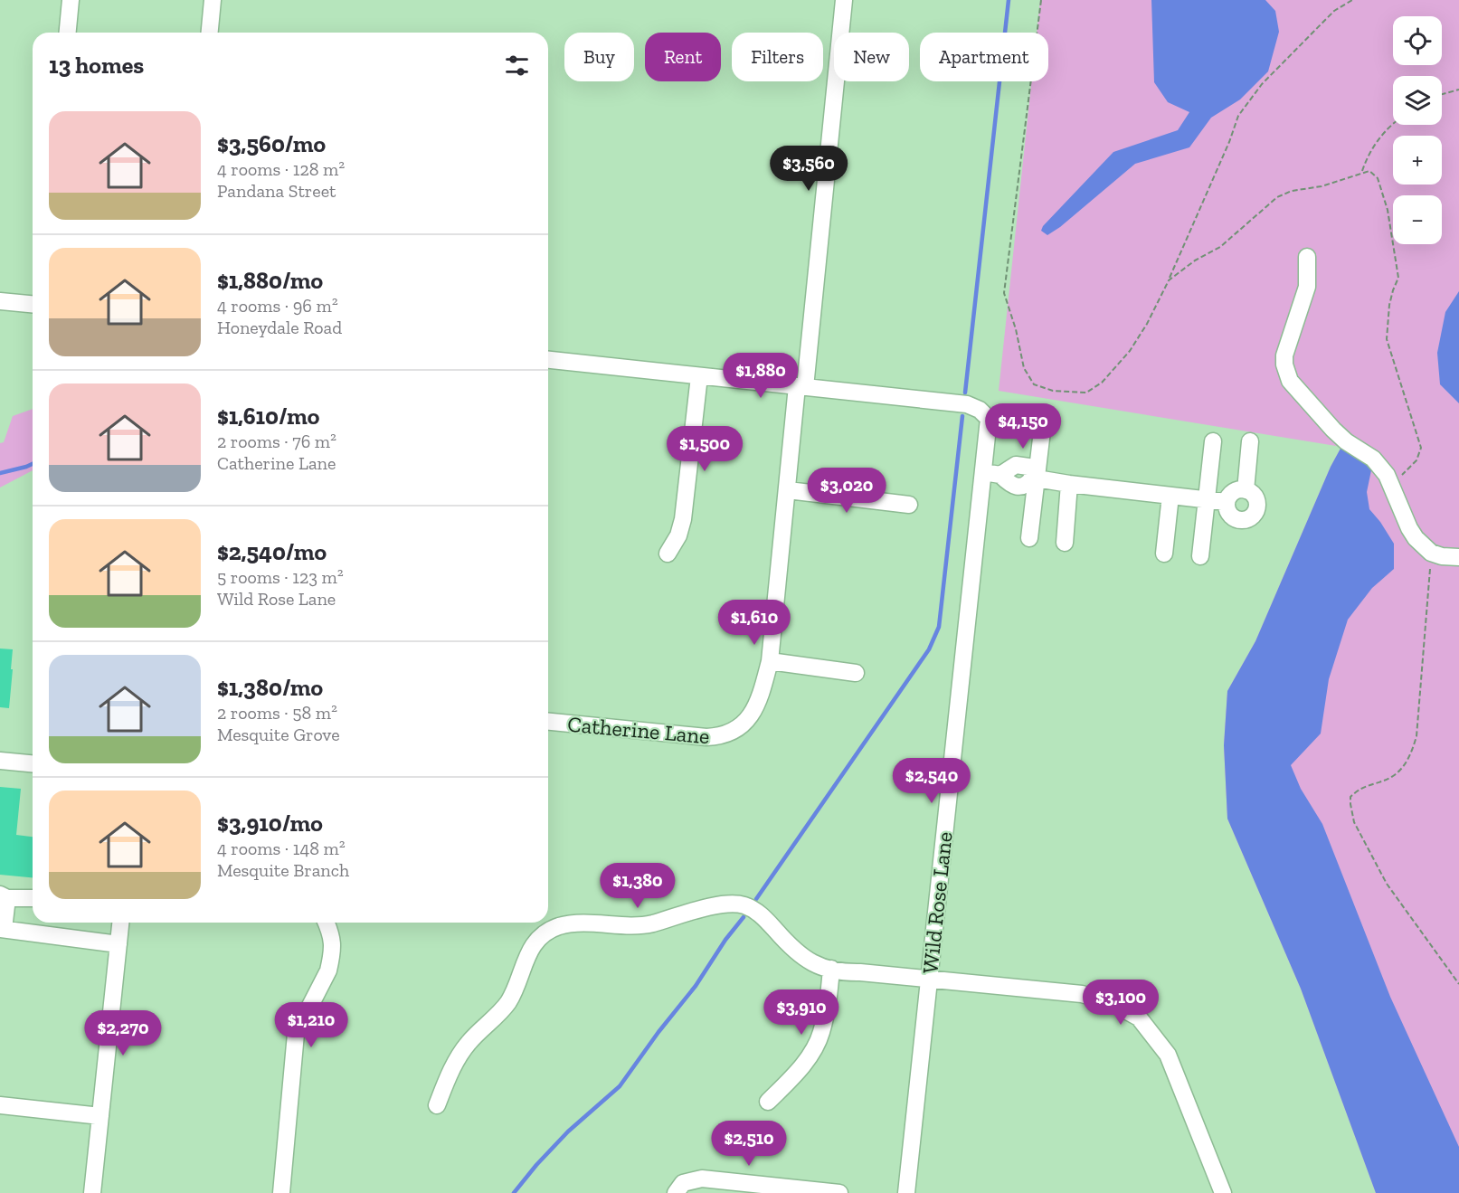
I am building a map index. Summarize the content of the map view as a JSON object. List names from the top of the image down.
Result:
{
  "streets": {
    "street": ["Catherine Lane", "Wild Rose Lane"]
  },
  "crossings": [
    ["Catherine Lane", "Wild Rose Lane"]
  ],
  "page": {
    "map_buttons": ["+", "−"],
    "chip": [
      "Buy",
      "Rent",
      "Filters",
      "New",
      "Apartment"
    ],
    "heading": "13 homes",
    "list": [
      {
        "name": "$3,560/mo",
        "note": "4 rooms · 128 m² · Pandana Street"
      },
      {
        "name": "$1,880/mo",
        "note": "4 rooms · 96 m² · Honeydale Road"
      },
      {
        "name": "$1,610/mo",
        "note": "2 rooms · 76 m² · Catherine Lane"
      },
      {
        "name": "$2,540/mo",
        "note": "5 rooms · 123 m² · Wild Rose Lane"
      },
      {
        "name": "$1,380/mo",
        "note": "2 rooms · 58 m² · Mesquite Grove"
      },
      {
        "name": "$3,910/mo",
        "note": "4 rooms · 148 m² · Mesquite Branch"
      }
    ],
    "price": [
      "$3,560",
      "$1,880",
      "$4,150",
      "$1,500",
      "$3,020",
      "$1,610",
      "$2,540",
      "$1,380",
      "$3,100",
      "$3,910",
      "$1,210",
      "$2,270",
      "$2,510"
    ]
  }
}
